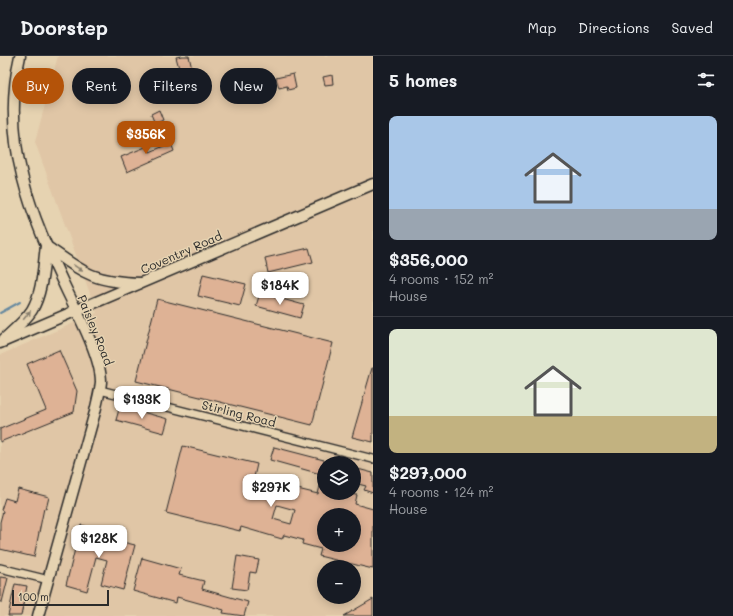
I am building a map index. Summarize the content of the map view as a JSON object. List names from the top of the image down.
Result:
{
  "streets": {
    "main road": ["Coventry Road", "Paisley Road"],
    "street": ["Stirling Road"]
  },
  "crossings": [
    ["Coventry Road", "Paisley Road"],
    ["Paisley Road", "Stirling Road"]
  ],
  "scale_bar": "100 m",
  "page": {
    "header": "Doorstep",
    "nav": ["Map", "Directions", "Saved"],
    "heading": "5 homes",
    "chip": [
      "Buy",
      "Rent",
      "Filters",
      "New"
    ],
    "list": [
      {
        "name": "$356,000",
        "note": "4 rooms · 152 m² · House"
      },
      {
        "name": "$297,000",
        "note": "4 rooms · 124 m² · House"
      }
    ],
    "price": [
      "$356K",
      "$184K",
      "$133K",
      "$297K",
      "$128K"
    ],
    "map_buttons": ["+", "−"],
    "scale": "100 m"
  }
}
